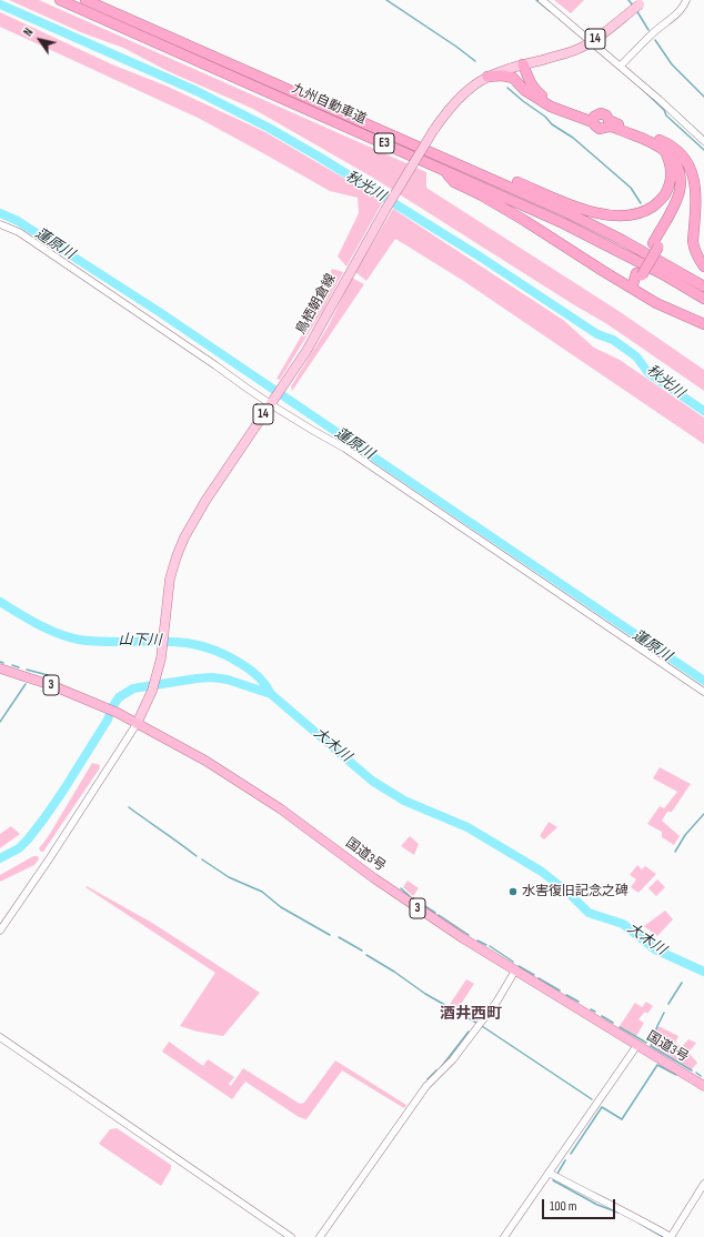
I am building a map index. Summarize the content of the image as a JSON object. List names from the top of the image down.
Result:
{
  "streets": {
    "highway": [
      "九州自動車道",
      "E3",
      "3",
      "国道3号"
    ],
    "main road": ["14", "鳥栖朝倉線"]
  },
  "crossings": [
    ["鳥栖朝倉線", "国道3号"]
  ],
  "districts": ["酒井西町"],
  "water": [
    "秋光川",
    "蓮原川",
    "山下川",
    "大木川"
  ],
  "places": ["水害復旧記念之碑"],
  "scale_bar": "100 m",
  "north": "top left"
}
